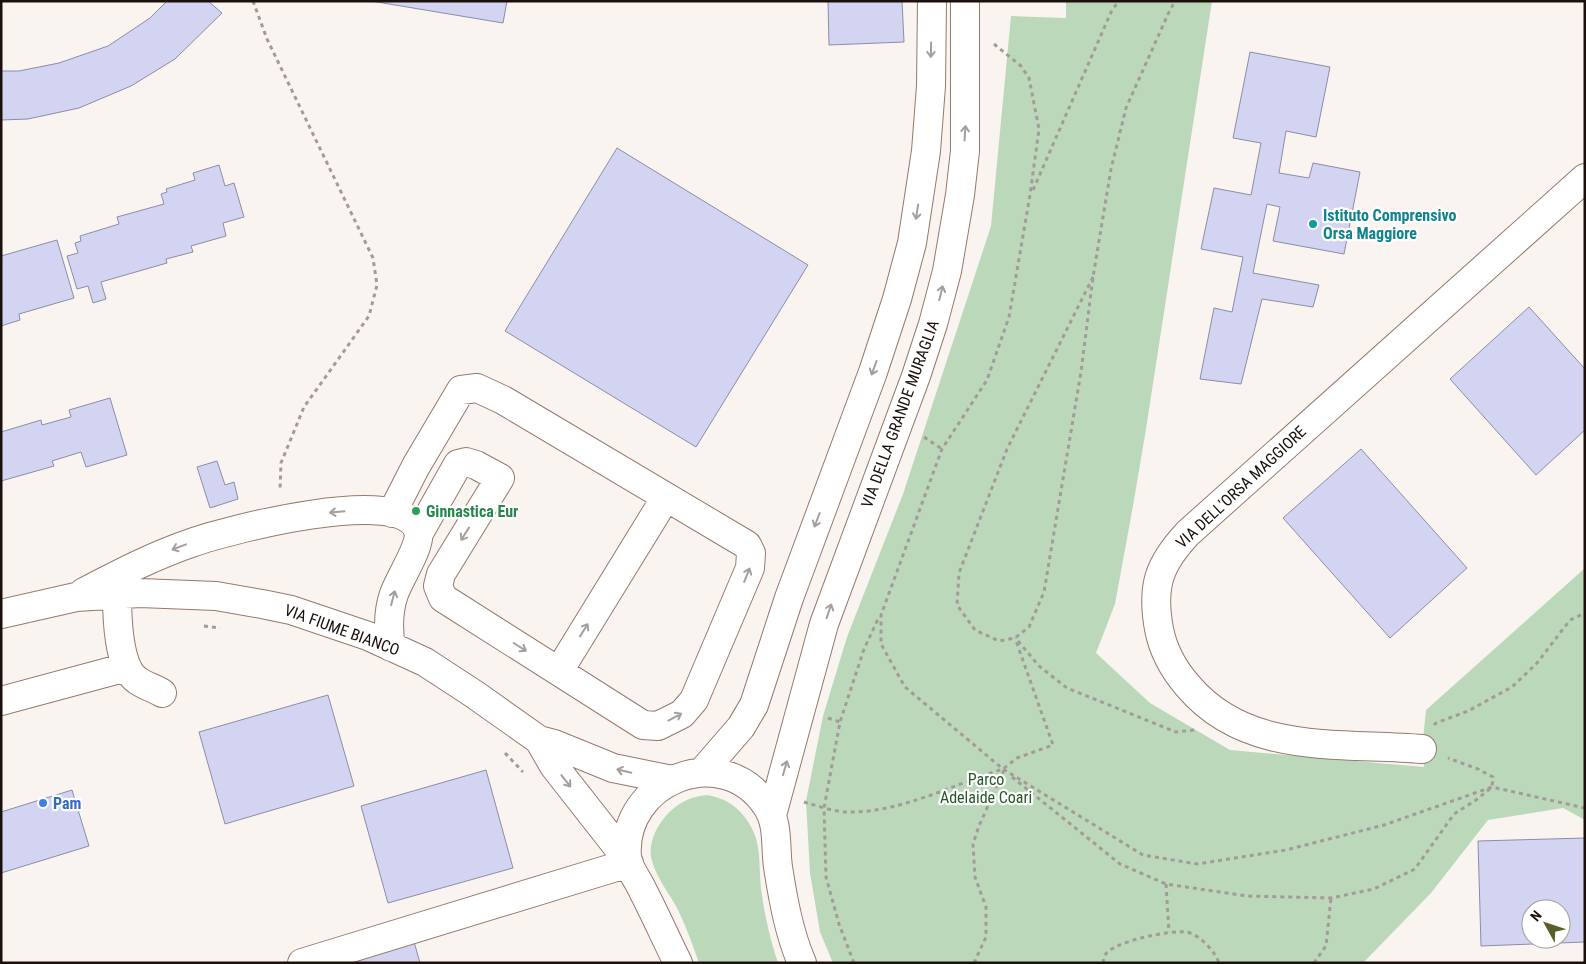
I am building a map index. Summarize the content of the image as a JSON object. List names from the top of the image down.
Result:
{
  "streets": {
    "street": ["VIA DELLA GRANDE MURAGLIA", "VIA DELL'ORSA MAGGIORE", "VIA FIUME BIANCO"]
  },
  "parks": ["Parco Adelaide Coari"],
  "places": ["Istituto Comprensivo Orsa Maggiore", "Ginnastica Eur", "Pam"],
  "north": "top left"
}
